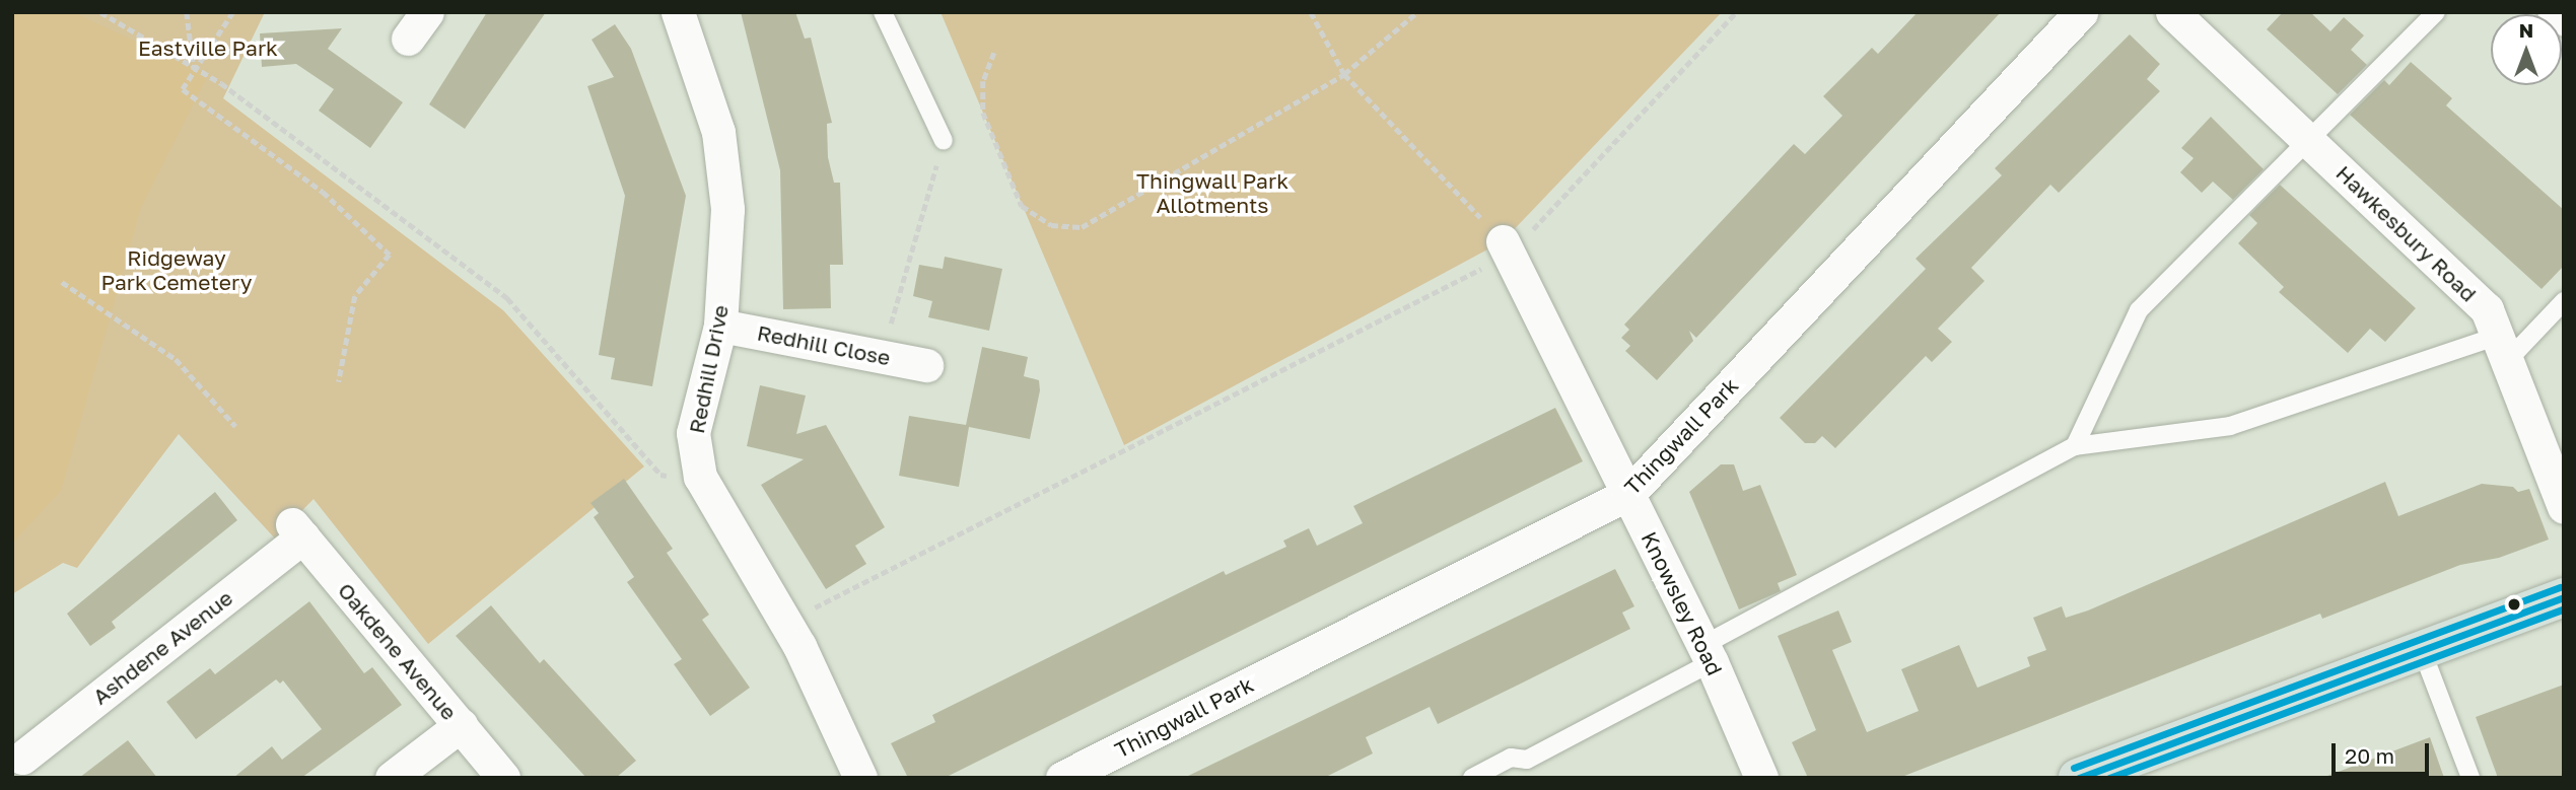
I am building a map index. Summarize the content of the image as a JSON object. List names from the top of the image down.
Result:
{
  "streets": {
    "street": [
      "Hawkesbury Road",
      "Redhill Close",
      "Redhill Drive",
      "Thingwall Park",
      "Knowsley Road",
      "Ashdene Avenue",
      "Oakdene Avenue"
    ]
  },
  "crossings": [
    ["Redhill Close", "Redhill Drive"],
    ["Thingwall Park", "Knowsley Road"],
    ["Ashdene Avenue", "Oakdene Avenue"]
  ],
  "parks": ["Eastville Park", "Thingwall Park Allotments", "Ridgeway Park Cemetery"],
  "scale_bar": "20 m",
  "north": "top"
}
